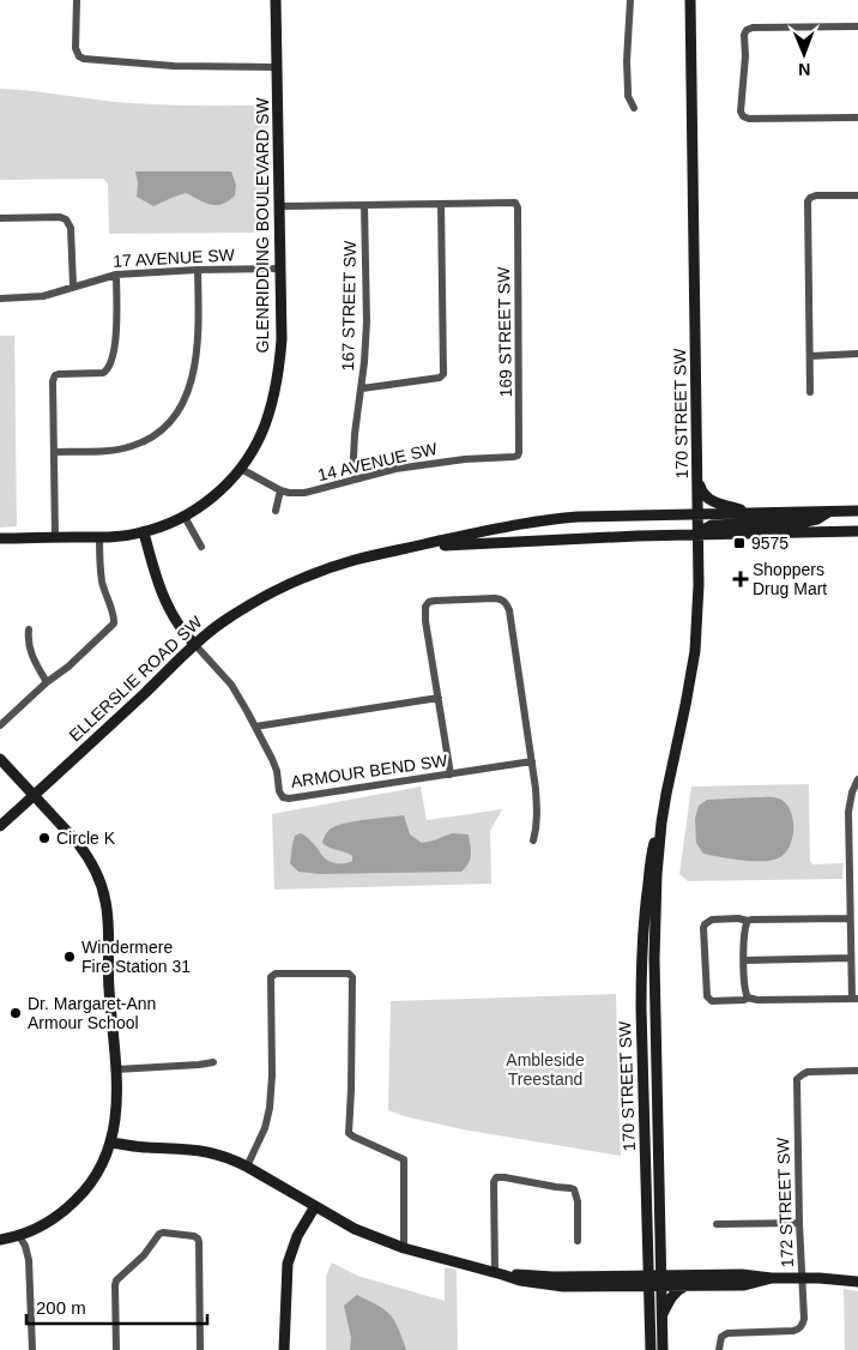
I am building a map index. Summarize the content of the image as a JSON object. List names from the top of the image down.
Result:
{
  "streets": {
    "main road": ["GLENRIDDING BOULEVARD SW", "170 STREET SW", "ELLERSLIE ROAD SW"],
    "street": [
      "17 AVENUE SW",
      "167 STREET SW",
      "169 STREET SW",
      "14 AVENUE SW",
      "ARMOUR BEND SW",
      "172 STREET SW"
    ]
  },
  "crossings": [
    ["GLENRIDDING BOULEVARD SW", "17 AVENUE SW"],
    ["GLENRIDDING BOULEVARD SW", "14 AVENUE SW"],
    ["167 STREET SW", "14 AVENUE SW"],
    ["169 STREET SW", "14 AVENUE SW"],
    ["170 STREET SW", "ELLERSLIE ROAD SW"],
    ["ELLERSLIE ROAD SW", "ARMOUR BEND SW"]
  ],
  "parks": ["Ambleside Treestand"],
  "places": {
    "transit": ["9575"],
    "health": ["Shoppers Drug Mart"],
    "other": ["Circle K", "Windermere Fire Station 31", "Dr. Margaret-Ann Armour School"]
  },
  "scale_bar": "200 m",
  "north": "bottom"
}
